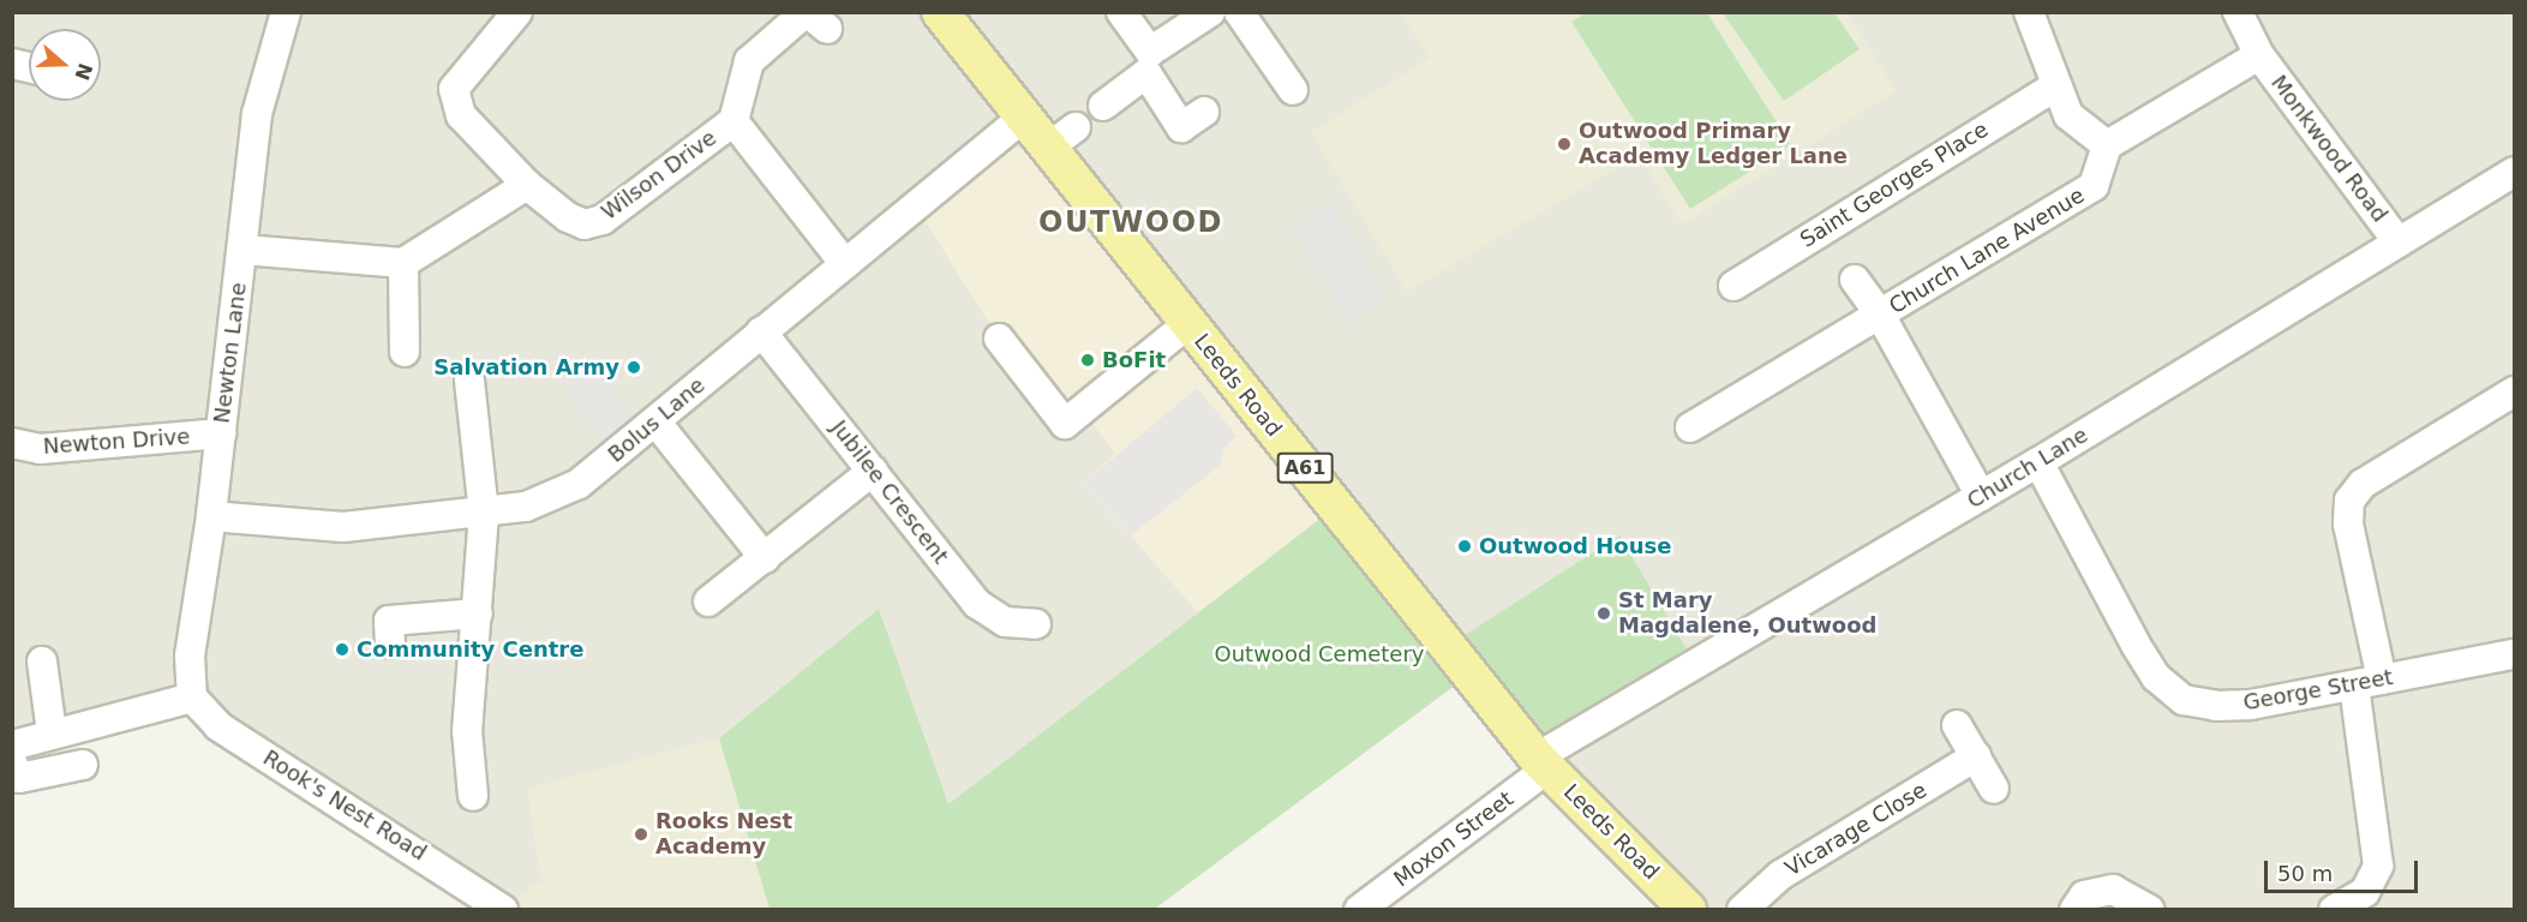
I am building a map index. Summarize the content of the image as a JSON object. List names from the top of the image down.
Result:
{
  "streets": {
    "main road": ["Leeds Road", "A61"],
    "street": [
      "Monkwood Road",
      "Wilson Drive",
      "Saint Georges Place",
      "Church Lane Avenue",
      "Newton Lane",
      "Bolus Lane",
      "Newton Drive",
      "Church Lane",
      "Jubilee Crescent",
      "George Street",
      "Rook's Nest Road",
      "Vicarage Close",
      "Moxon Street"
    ]
  },
  "crossings": [
    ["Monkwood Road", "Church Lane Avenue"],
    ["Monkwood Road", "Church Lane"],
    ["Wilson Drive", "Bolus Lane"],
    ["Church Lane Avenue", "Church Lane"],
    ["Newton Lane", "Bolus Lane"],
    ["Newton Lane", "Newton Drive"],
    ["Newton Lane", "Rook's Nest Road"],
    ["Leeds Road", "Bolus Lane"],
    ["Leeds Road", "Church Lane"],
    ["Leeds Road", "Moxon Street"],
    ["Bolus Lane", "Jubilee Crescent"],
    ["Church Lane", "George Street"],
    ["Church Lane", "Moxon Street"]
  ],
  "districts": ["OUTWOOD"],
  "parks": ["Outwood Cemetery"],
  "places": [
    "Outwood Primary Academy Ledger Lane",
    "BoFit",
    "Salvation Army",
    "Outwood House",
    "St Mary Magdalene, Outwood",
    "Community Centre",
    "Rooks Nest Academy"
  ],
  "scale_bar": "50 m",
  "north": "right"
}
